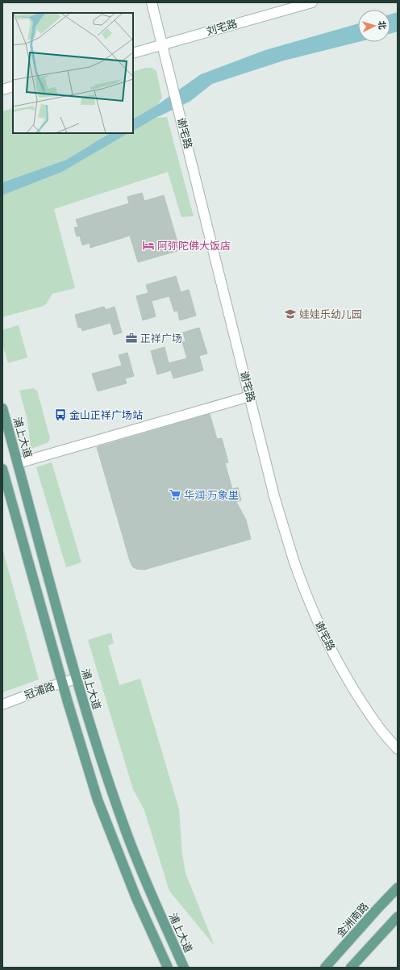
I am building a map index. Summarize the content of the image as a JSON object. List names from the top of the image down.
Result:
{
  "streets": {
    "main road": ["浦上大道", "金洲南路"],
    "street": ["刘宅路", "谢宅路", "冠浦路"]
  },
  "crossings": [
    ["刘宅路", "谢宅路"],
    ["浦上大道", "冠浦路"]
  ],
  "places": {
    "hotel": ["阿弥陀佛大饭店"],
    "school or university": ["娃娃乐幼儿园"],
    "office": ["正祥广场"],
    "bus stop": ["金山正祥广场站"],
    "supermarket": ["华润·万象里"]
  },
  "north": "right"
}
